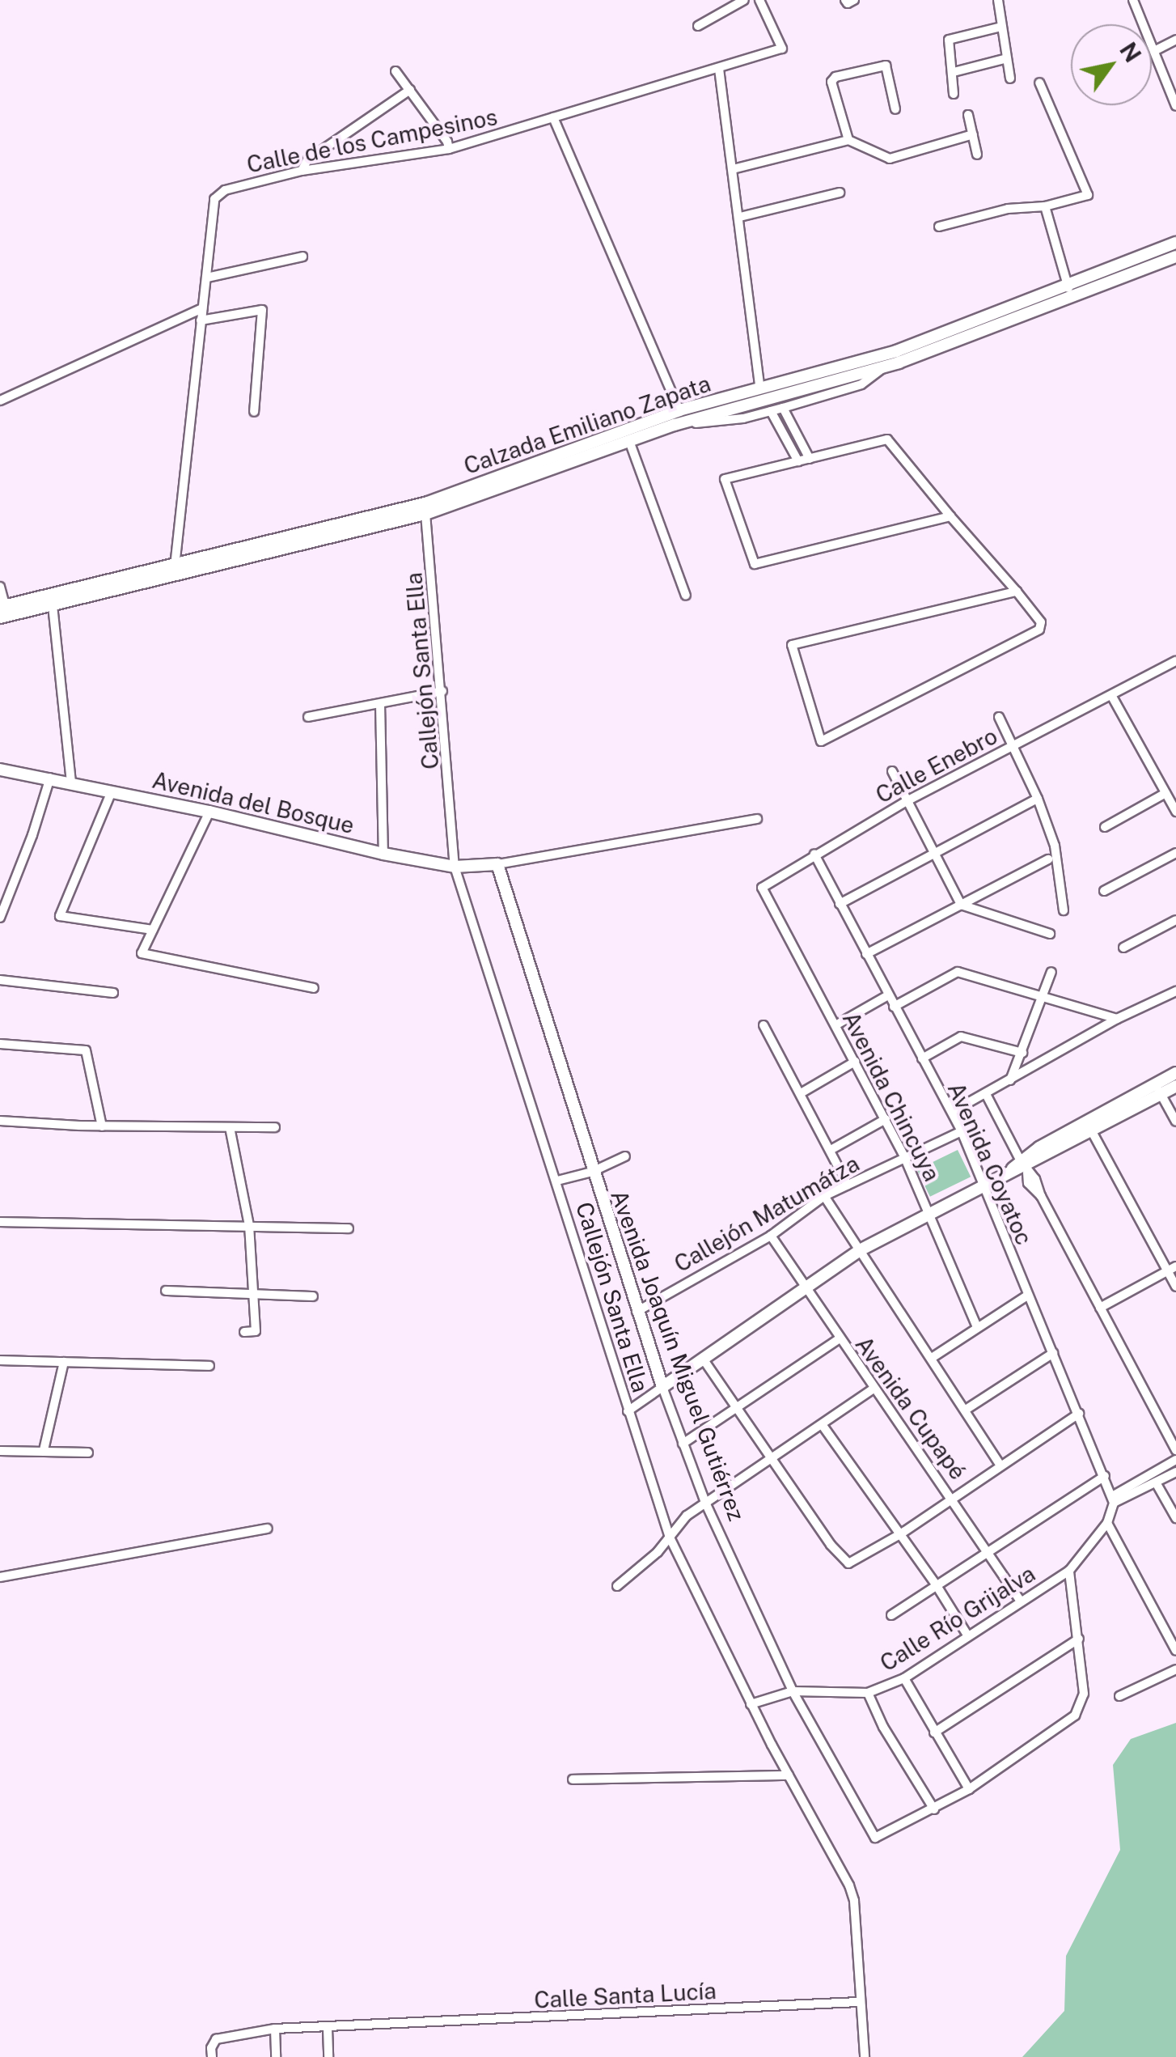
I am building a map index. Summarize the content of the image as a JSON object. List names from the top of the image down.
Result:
{
  "streets": {
    "main road": ["Calzada Emiliano Zapata", "Avenida del Bosque", "Avenida Joaquín Miguel Gutiérrez"],
    "street": [
      "Calle de los Campesinos",
      "Callejón Santa Ella",
      "Calle Enebro",
      "Avenida Chincuya",
      "Avenida Coyatoc",
      "Callejón Matumátza",
      "Avenida Cupapé",
      "Calle Río Grijalva",
      "Calle Santa Lucía"
    ]
  },
  "crossings": [
    ["Calle de los Campesinos", "Calzada Emiliano Zapata"],
    ["Calzada Emiliano Zapata", "Callejón Santa Ella"],
    ["Callejón Santa Ella", "Avenida del Bosque"],
    ["Callejón Santa Ella", "Calle Río Grijalva"],
    ["Callejón Santa Ella", "Calle Santa Lucía"],
    ["Calle Enebro", "Avenida Chincuya"],
    ["Calle Enebro", "Avenida Coyatoc"],
    ["Avenida del Bosque", "Avenida Joaquín Miguel Gutiérrez"],
    ["Avenida Chincuya", "Callejón Matumátza"],
    ["Avenida Coyatoc", "Callejón Matumátza"],
    ["Avenida Coyatoc", "Calle Río Grijalva"],
    ["Callejón Matumátza", "Avenida Joaquín Miguel Gutiérrez"],
    ["Callejón Matumátza", "Avenida Cupapé"],
    ["Avenida Joaquín Miguel Gutiérrez", "Calle Río Grijalva"],
    ["Avenida Cupapé", "Calle Río Grijalva"]
  ],
  "north": "top right"
}
